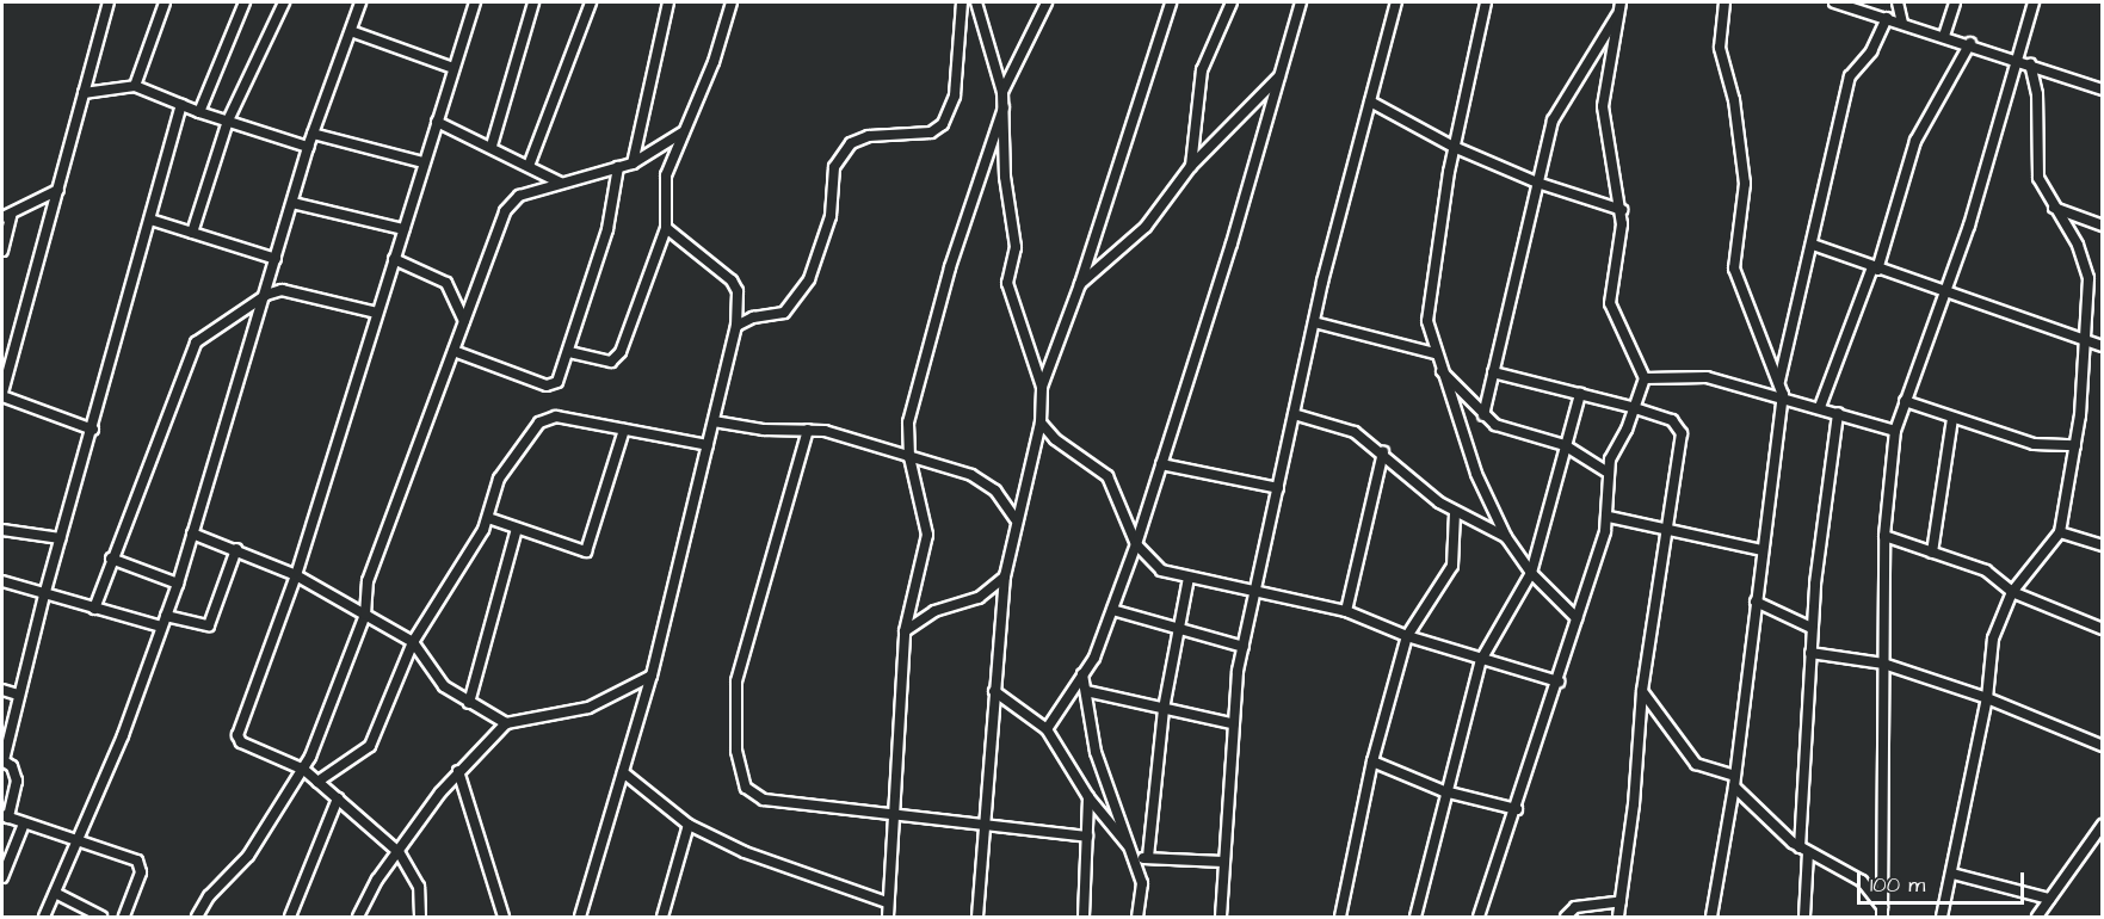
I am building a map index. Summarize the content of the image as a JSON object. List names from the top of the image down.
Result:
{
  "scale_bar": "100 m"
}
